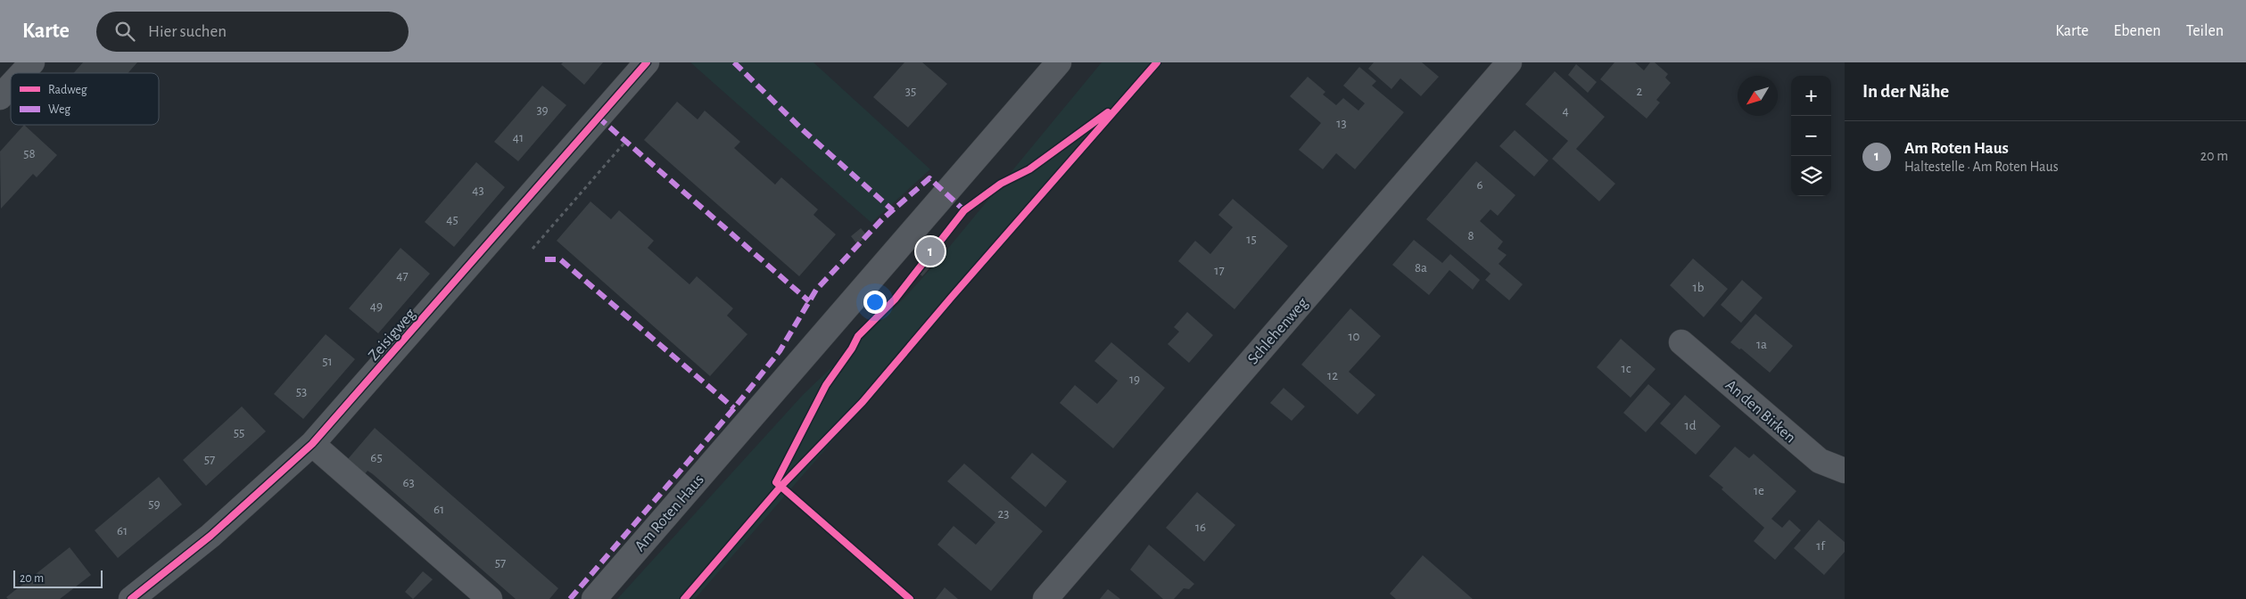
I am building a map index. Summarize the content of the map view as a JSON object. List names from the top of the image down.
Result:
{
  "streets": {
    "street": [
      "Schlehenweg",
      "Zeisigweg",
      "An den Birken",
      "Am Roten Haus"
    ]
  },
  "house_numbers": [
    "35",
    "2",
    "39",
    "4",
    "13",
    "41",
    "58",
    "6",
    "43",
    "45",
    "8",
    "15",
    "8a",
    "17",
    "47",
    "1b",
    "49",
    "10",
    "1a",
    "51",
    "1c",
    "12",
    "19",
    "53",
    "1d",
    "55",
    "65",
    "57",
    "63",
    "1e",
    "59",
    "61",
    "23",
    "16",
    "61",
    "1f",
    "57"
  ],
  "legend": ["Radweg", "Weg"],
  "scale_bar": "20 m",
  "north": "bottom left",
  "page": {
    "header": "Karte",
    "search": "Hier suchen",
    "nav": ["Karte", "Ebenen", "Teilen"],
    "heading": "In der Nähe",
    "map_buttons": ["+", "−"],
    "list": [
      {
        "mark": "1",
        "name": "Am Roten Haus",
        "note": "Haltestelle · Am Roten Haus",
        "value": "20 m"
      }
    ],
    "pins": "1",
    "scale": "20 m"
  }
}
